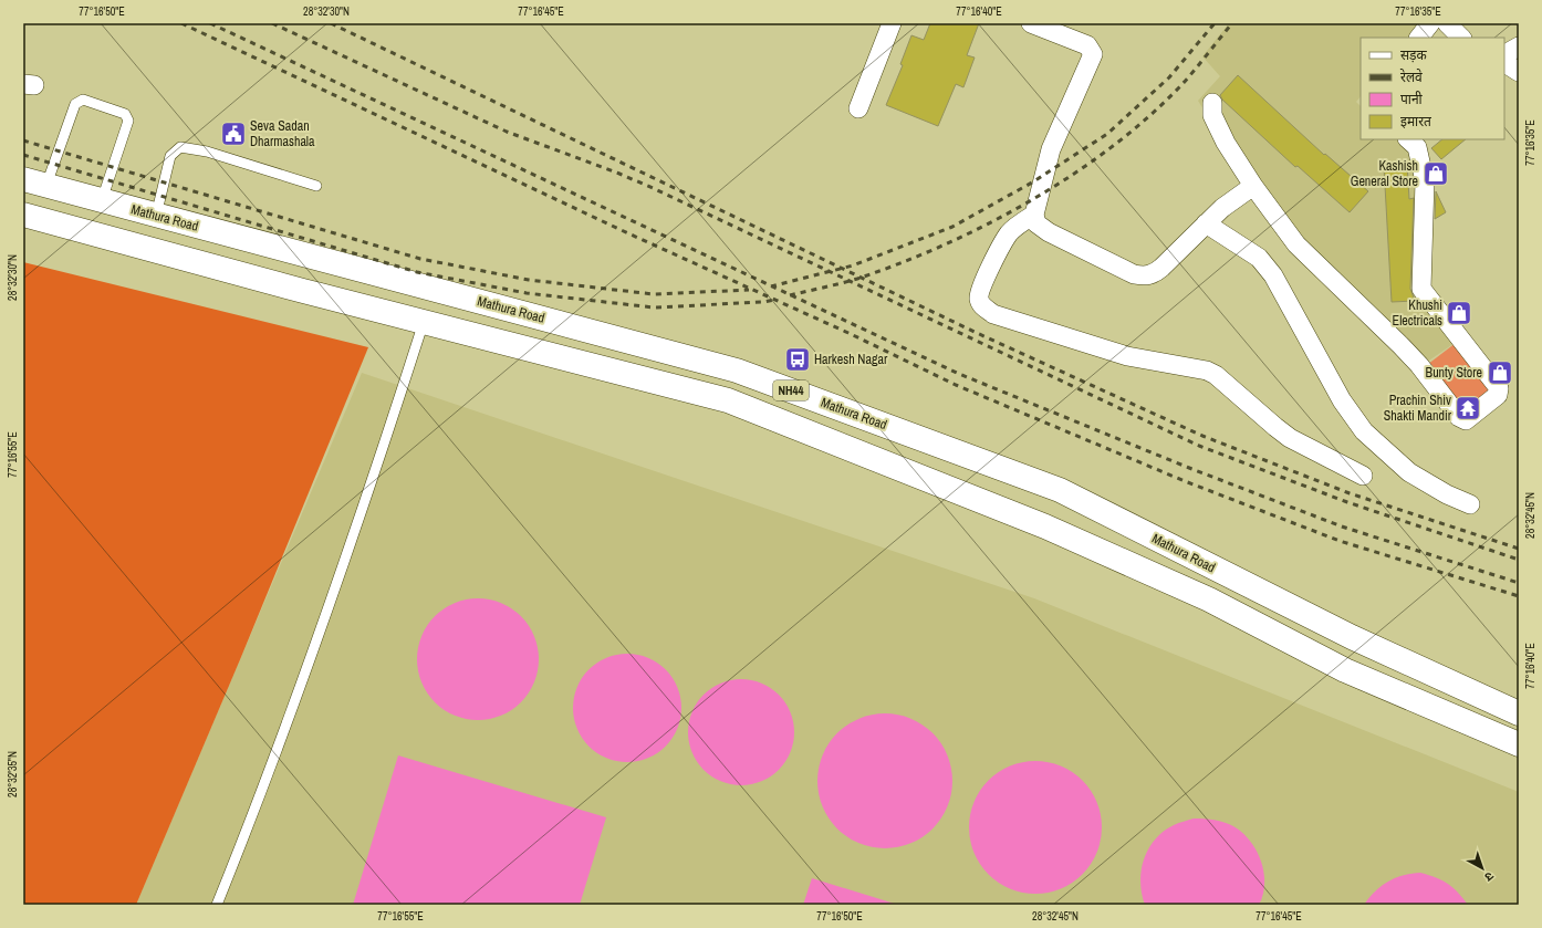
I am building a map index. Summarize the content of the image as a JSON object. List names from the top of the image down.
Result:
{
  "streets": {
    "highway": ["Mathura Road", "NH44"]
  },
  "places": {
    "public building": ["Seva Sadan Dharmashala"],
    "shop": ["Kashish General Store", "Khushi Electricals", "Bunty Store"],
    "bus stop": ["Harkesh Nagar"],
    "temple": ["Prachin Shiv Shakti Mandir"]
  },
  "legend": [
    "सड़क",
    "रेलवे",
    "पानी",
    "इमारत"
  ],
  "north": "bottom right",
  "coordinates": [
    "77°16'50\"E",
    "28°32'30\"N",
    "77°16'45\"E",
    "77°16'40\"E",
    "77°16'35\"E",
    "77°16'55\"E",
    "28°32'45\"N",
    "28°32'35\"N"
  ]
}
